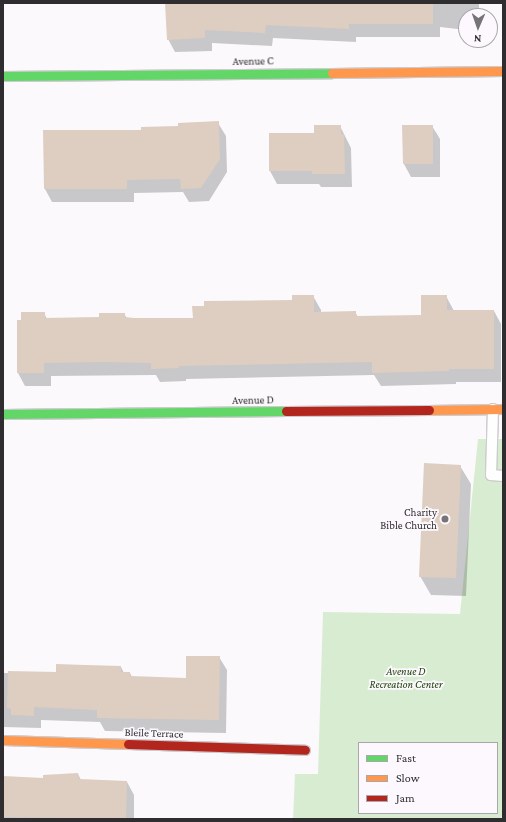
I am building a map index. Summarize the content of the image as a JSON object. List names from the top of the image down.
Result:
{
  "streets": {
    "street": ["Avenue C", "Avenue D", "Bleile Terrace"]
  },
  "parks": ["Avenue D Recreation Center"],
  "places": ["Charity Bible Church"],
  "legend": ["Fast", "Slow", "Jam"],
  "north": "bottom"
}
